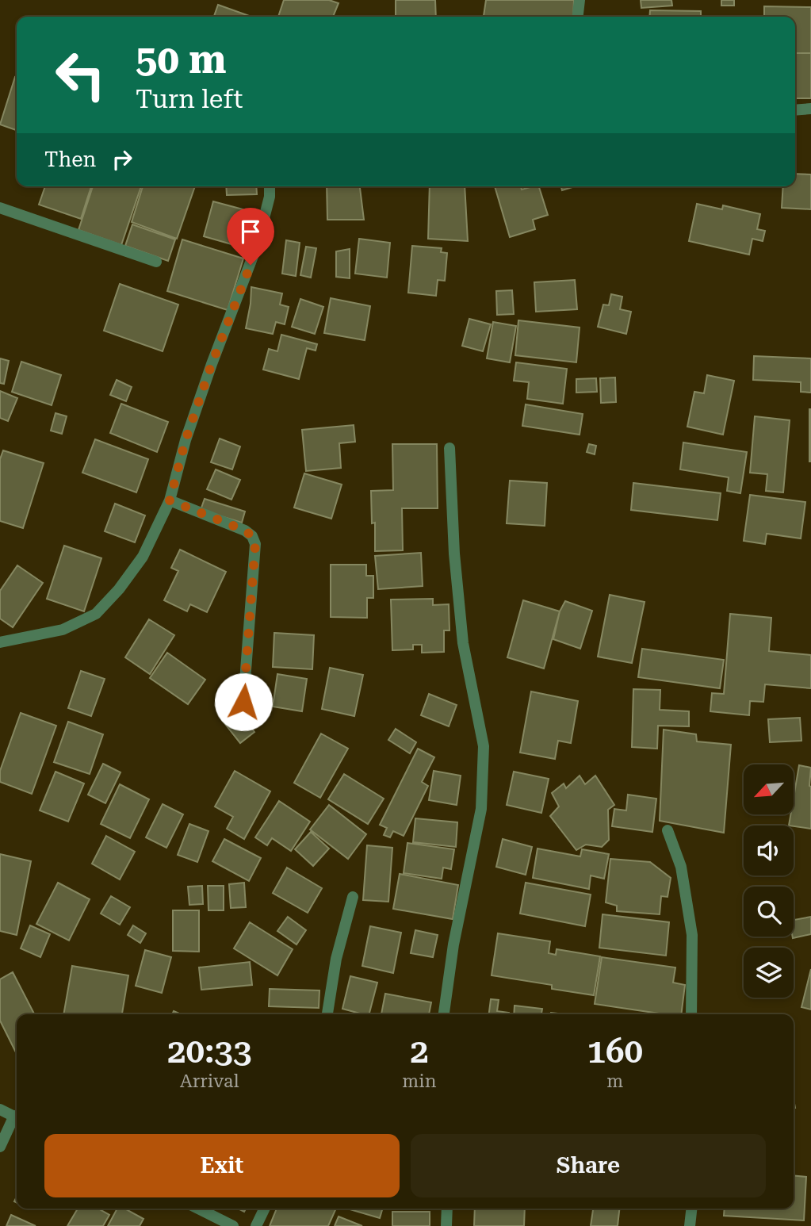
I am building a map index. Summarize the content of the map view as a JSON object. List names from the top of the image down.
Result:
{
  "north": "bottom left",
  "page": {
    "turn": ["50 m", "Turn left"],
    "then": "Then",
    "eta": [
      "20:33",
      "Arrival",
      "2",
      "min",
      "160",
      "m"
    ],
    "buttons": ["Exit", "Share"]
  }
}
